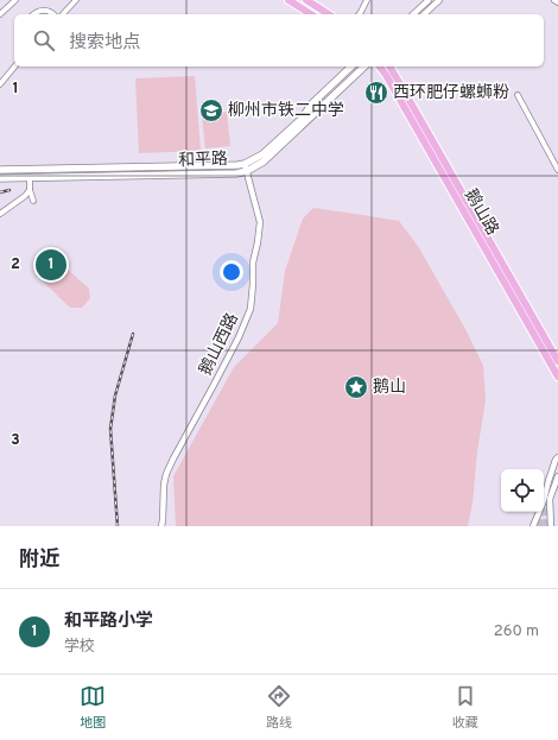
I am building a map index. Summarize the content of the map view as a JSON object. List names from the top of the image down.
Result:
{
  "streets": {
    "main road": ["和平路", "鹅山路"],
    "street": ["鹅山西路"]
  },
  "crossings": [
    ["和平路", "鹅山西路"]
  ],
  "places": {
    "restaurant": ["西环肥仔螺蛳粉"],
    "school or university": ["柳州市铁二中学"],
    "place": ["鹅山"]
  },
  "page": {
    "search": "搜索地点",
    "pins": "1",
    "heading": "附近",
    "list": [
      {
        "mark": "1",
        "name": "和平路小学",
        "note": "学校",
        "value": "260 m"
      }
    ],
    "nav": ["地图", "路线", "收藏"]
  },
  "grid": {
    "rows": ["1", "2", "3"]
  }
}
